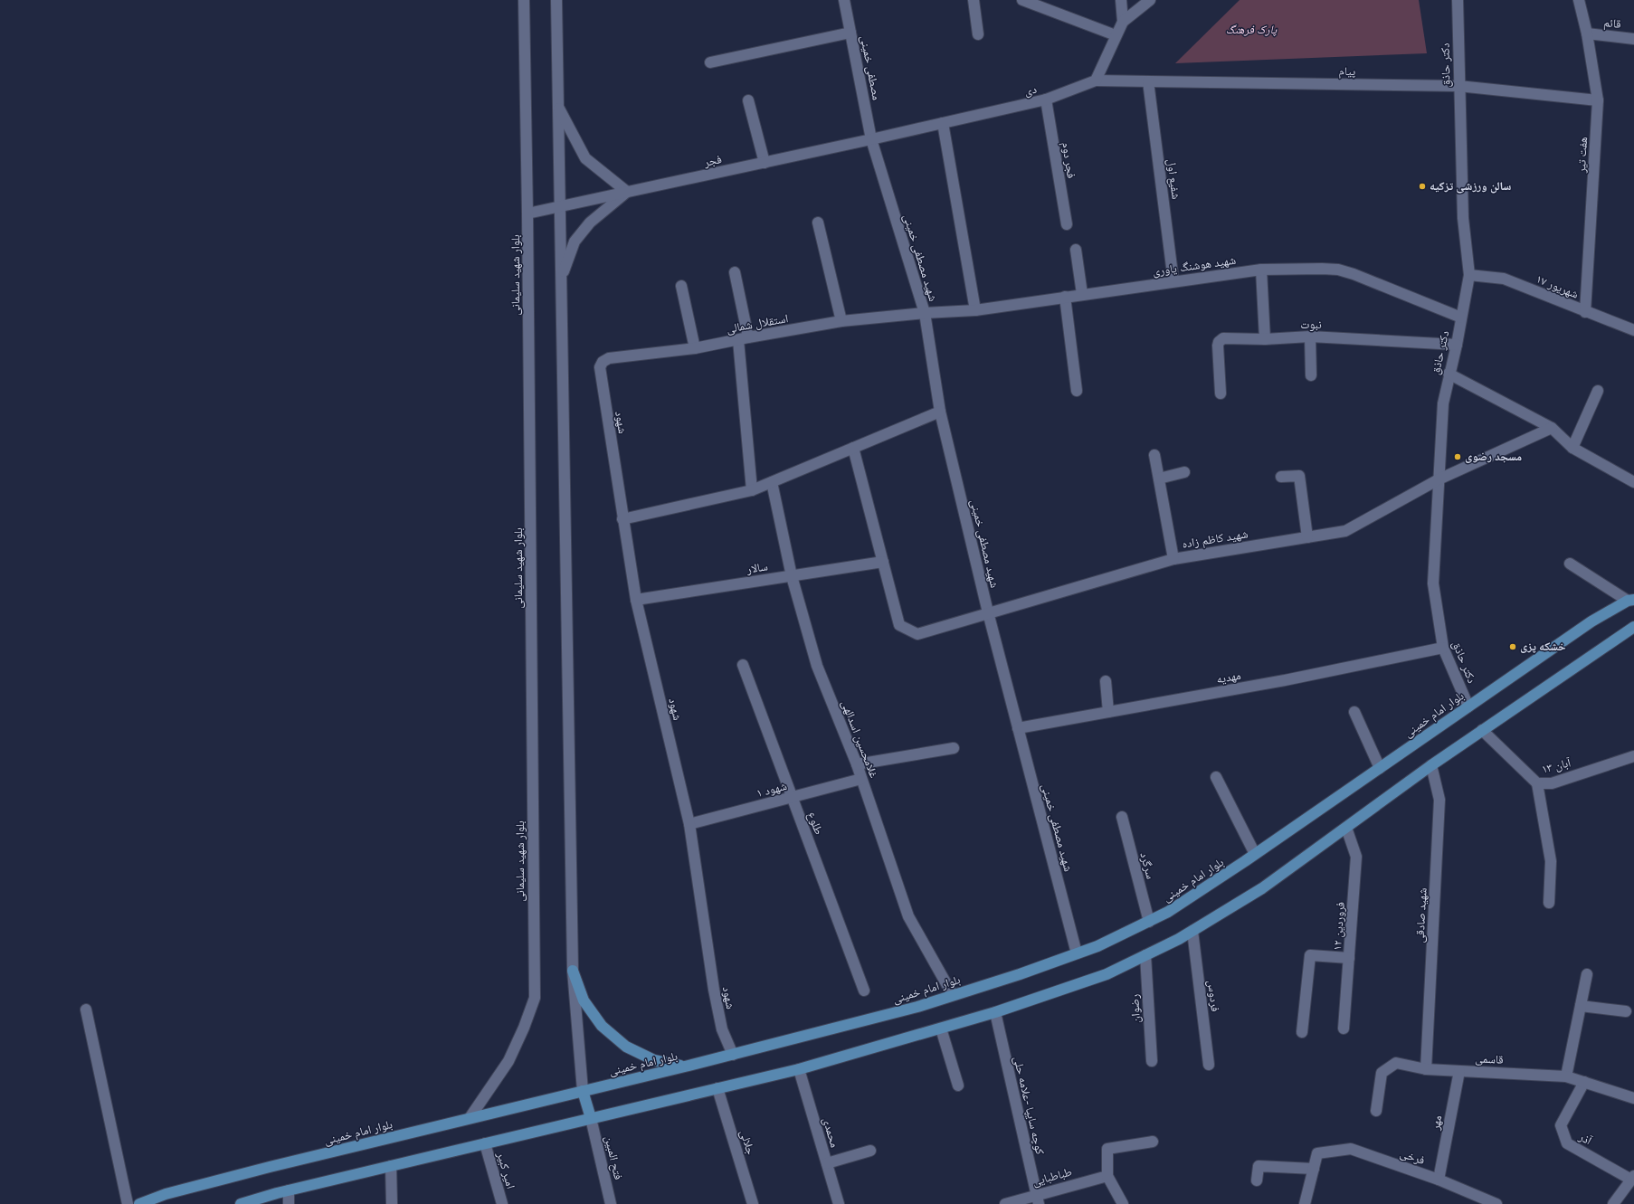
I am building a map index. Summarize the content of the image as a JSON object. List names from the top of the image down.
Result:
{
  "streets": {
    "main road": ["بلوار امام خمینی"],
    "street": [
      "قائم",
      "دکتر حاذق",
      "مصطفی خمینی",
      "پیام",
      "دی",
      "هفت تیر",
      "فجر دوم",
      "فجر",
      "شفیع اول",
      "شهید مصطفی خمینی",
      "شهید هوشنگ یاوری",
      "بلوار شهید سلیمانی",
      "۱۷ شهریور",
      "استقلال شمالی",
      "نبوت",
      "شهود",
      "شهید کاظم زاده",
      "سالار",
      "مهدیه",
      "غلامحسین اسدالهی",
      "۱۳ آبان",
      "شهود ۱",
      "طلوع",
      "سرگرد",
      "شهید صادقی",
      "۱۲ فروردین",
      "فردوس",
      "رضوان",
      "قاسمی",
      "کوچه سایپا -علامه حلی",
      "مهر",
      "محمدی",
      "آذر",
      "جلالی",
      "فرخی",
      "فتح المبین",
      "امیر کبیر",
      "طباطبایی"
    ]
  },
  "crossings": [
    ["قائم", "هفت تیر"],
    ["دکتر حاذق", "پیام"],
    ["دکتر حاذق", "شهید هوشنگ یاوری"],
    ["دکتر حاذق", "۱۷ شهریور"],
    ["دکتر حاذق", "نبوت"],
    ["دکتر حاذق", "شهید کاظم زاده"],
    ["دکتر حاذق", "مهدیه"],
    ["دکتر حاذق", "بلوار امام خمینی"],
    ["مصطفی خمینی", "دی"],
    ["مصطفی خمینی", "فجر"],
    ["مصطفی خمینی", "شهید مصطفی خمینی"],
    ["پیام", "دی"],
    ["پیام", "هفت تیر"],
    ["پیام", "شفیع اول"],
    ["دی", "فجر دوم"],
    ["دی", "فجر"],
    ["دی", "شهید مصطفی خمینی"],
    ["هفت تیر", "۱۷ شهریور"],
    ["فجر", "شهید مصطفی خمینی"],
    ["فجر", "بلوار شهید سلیمانی"],
    ["شفیع اول", "شهید هوشنگ یاوری"],
    ["شهید مصطفی خمینی", "شهید هوشنگ یاوری"],
    ["شهید مصطفی خمینی", "استقلال شمالی"],
    ["شهید مصطفی خمینی", "شهید کاظم زاده"],
    ["شهید مصطفی خمینی", "مهدیه"],
    ["شهید مصطفی خمینی", "بلوار امام خمینی"],
    ["شهید هوشنگ یاوری", "استقلال شمالی"],
    ["بلوار شهید سلیمانی", "بلوار امام خمینی"],
    ["استقلال شمالی", "شهود"],
    ["شهود", "سالار"],
    ["شهود", "بلوار امام خمینی"],
    ["شهود", "شهود ۱"],
    ["شهید کاظم زاده", "سالار"],
    ["سالار", "غلامحسین اسدالهی"],
    ["بلوار امام خمینی", "غلامحسین اسدالهی"],
    ["بلوار امام خمینی", "سرگرد"],
    ["غلامحسین اسدالهی", "شهود ۱"],
    ["شهود ۱", "طلوع"],
    ["شهید صادقی", "قاسمی"],
    ["قاسمی", "مهر"],
    ["قاسمی", "آذر"],
    ["کوچه سایپا -علامه حلی", "طباطبایی"],
    ["مهر", "فرخی"]
  ],
  "parks": ["پارک فرهنگ"],
  "places": ["سالن ورزشی تزکیه", "مسجد رضوی", "خشکه پزی"]
}
